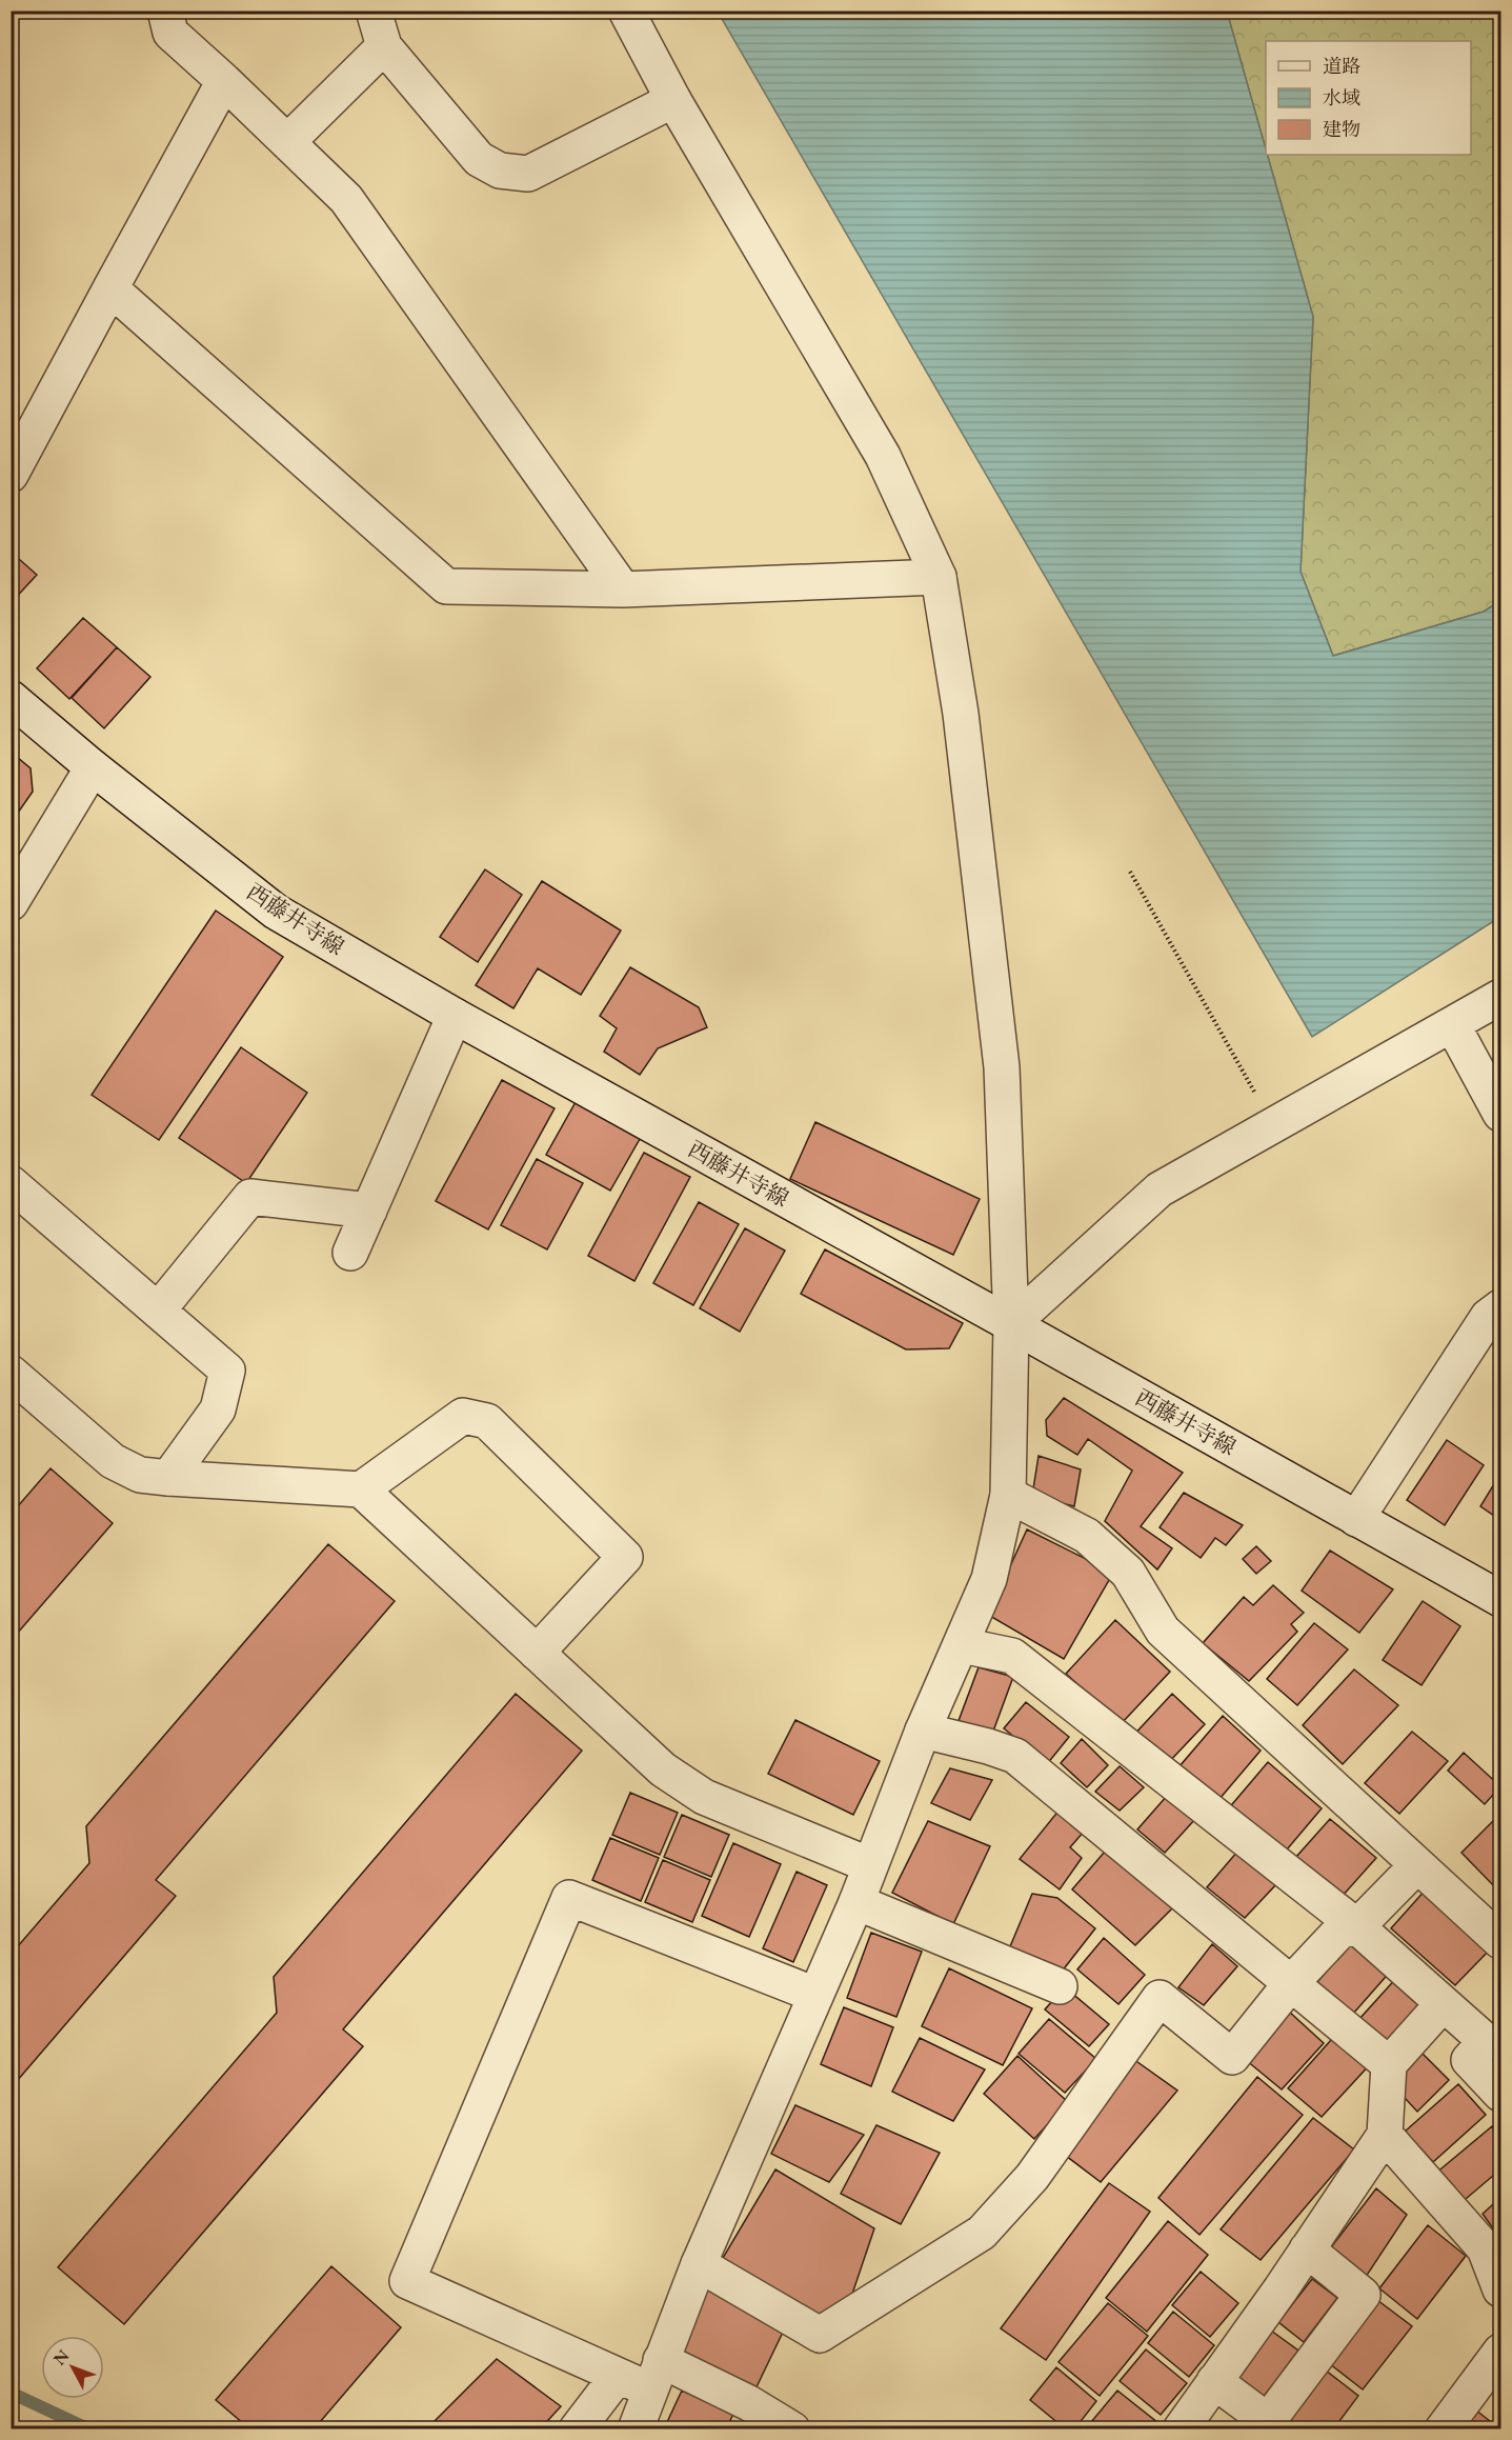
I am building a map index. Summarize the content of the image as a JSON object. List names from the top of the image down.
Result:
{
  "streets": {
    "street": ["西藤井寺線"]
  },
  "legend": ["道路", "水域", "建物"],
  "north": "top left"
}
